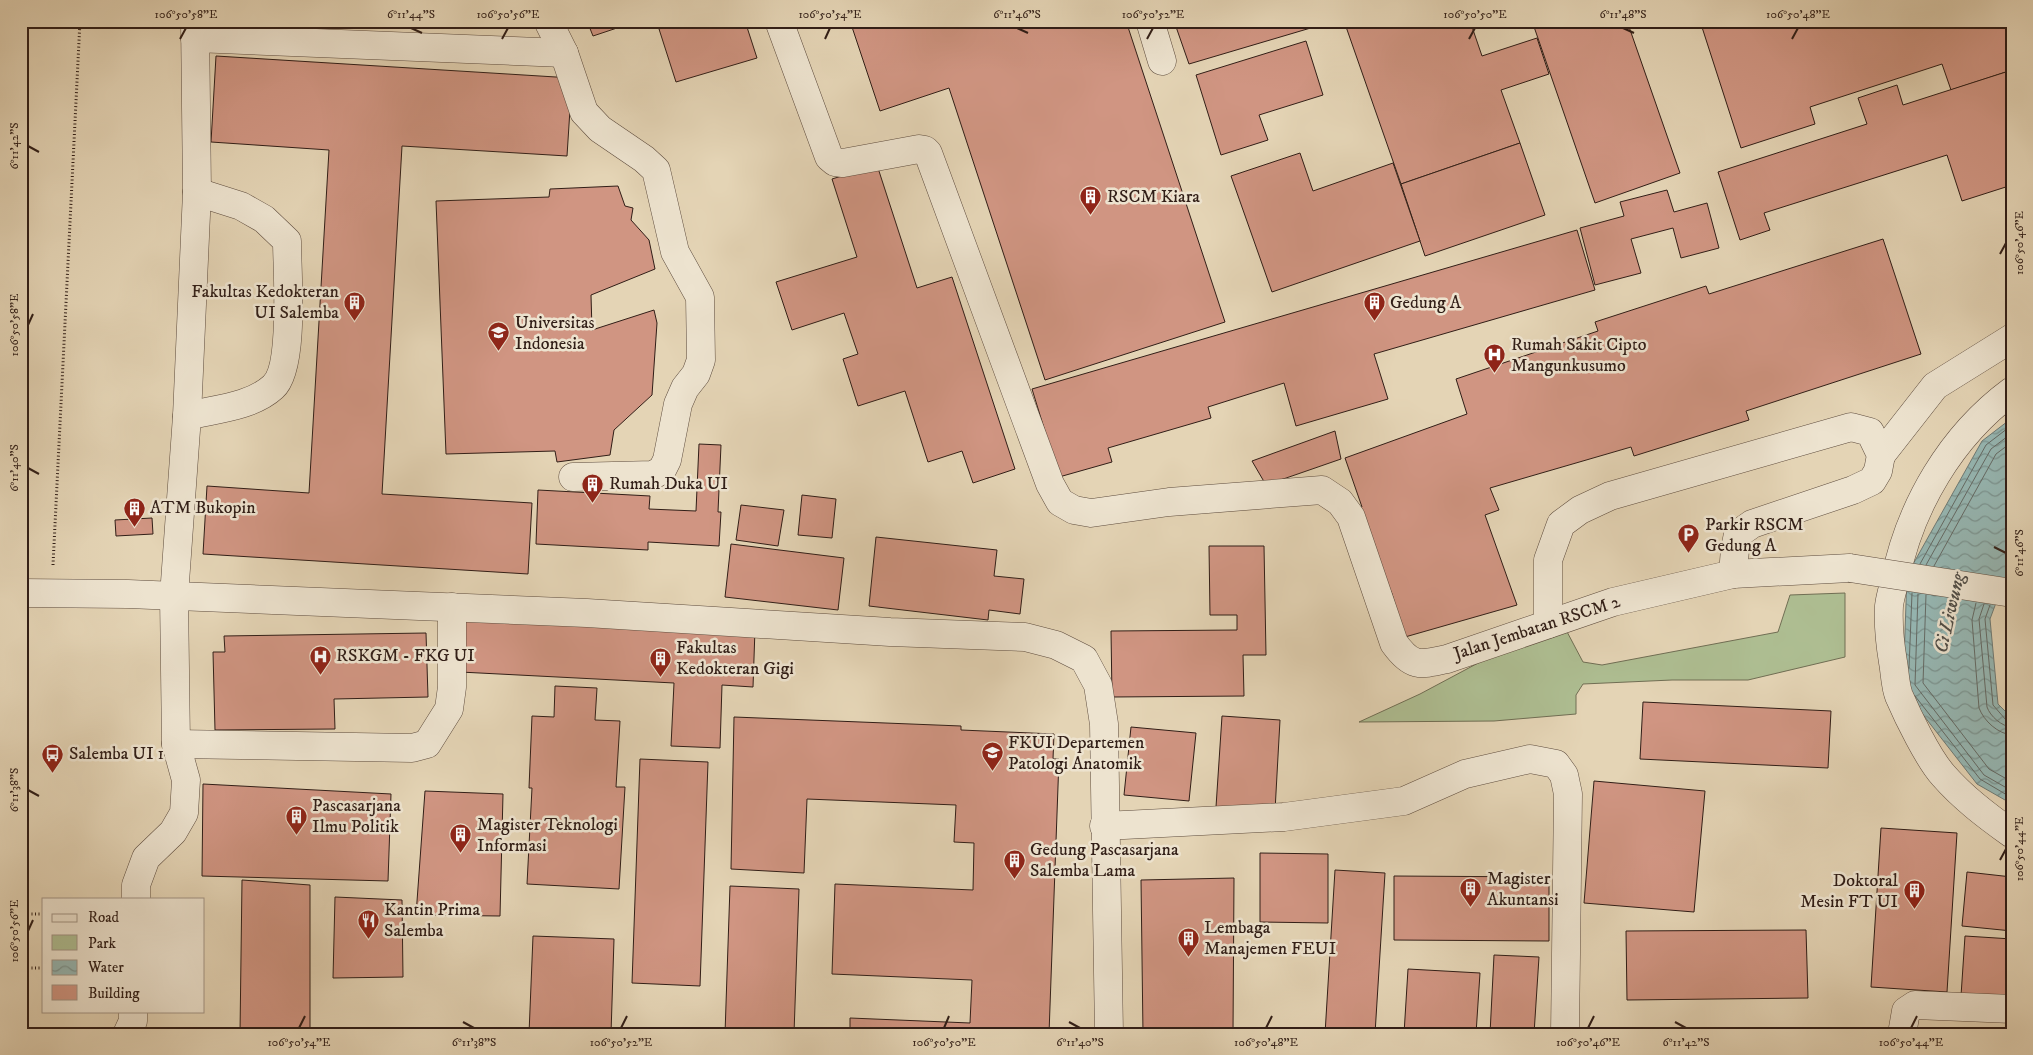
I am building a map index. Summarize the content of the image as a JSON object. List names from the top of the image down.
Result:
{
  "streets": {
    "street": ["Jalan Jembatan RSCM 2"]
  },
  "water": ["Ci Liwung"],
  "places": {
    "building": [
      "RSCM Kiara",
      "Fakultas Kedokteran UI Salemba",
      "Gedung A",
      "Rumah Duka UI",
      "ATM Bukopin",
      "Fakultas Kedokteran Gigi",
      "Pascasarjana Ilmu Politik",
      "Magister Teknologi Informasi",
      "Gedung Pascasarjana Salemba Lama",
      "Magister Akuntansi",
      "Doktoral Mesin FT UI",
      "Lembaga Manajemen FEUI"
    ],
    "school or university": ["Universitas Indonesia", "FKUI Departemen Patologi Anatomik"],
    "hospital": ["Rumah Sakit Cipto Mangunkusumo", "RSKGM - FKG UI"],
    "parking": ["Parkir RSCM Gedung A"],
    "bus stop": ["Salemba UI 1"],
    "restaurant": ["Kantin Prima Salemba"]
  },
  "legend": [
    "Road",
    "Park",
    "Water",
    "Building"
  ],
  "coordinates": [
    "106°50'58\"E",
    "6°11'44\"S",
    "106°50'56\"E",
    "106°50'54\"E",
    "6°11'46\"S",
    "106°50'52\"E",
    "106°50'50\"E",
    "6°11'48\"S",
    "106°50'48\"E",
    "6°11'42\"S",
    "106°50'46\"E",
    "6°11'40\"S",
    "6°11'38\"S",
    "106°50'44\"E"
  ]
}
